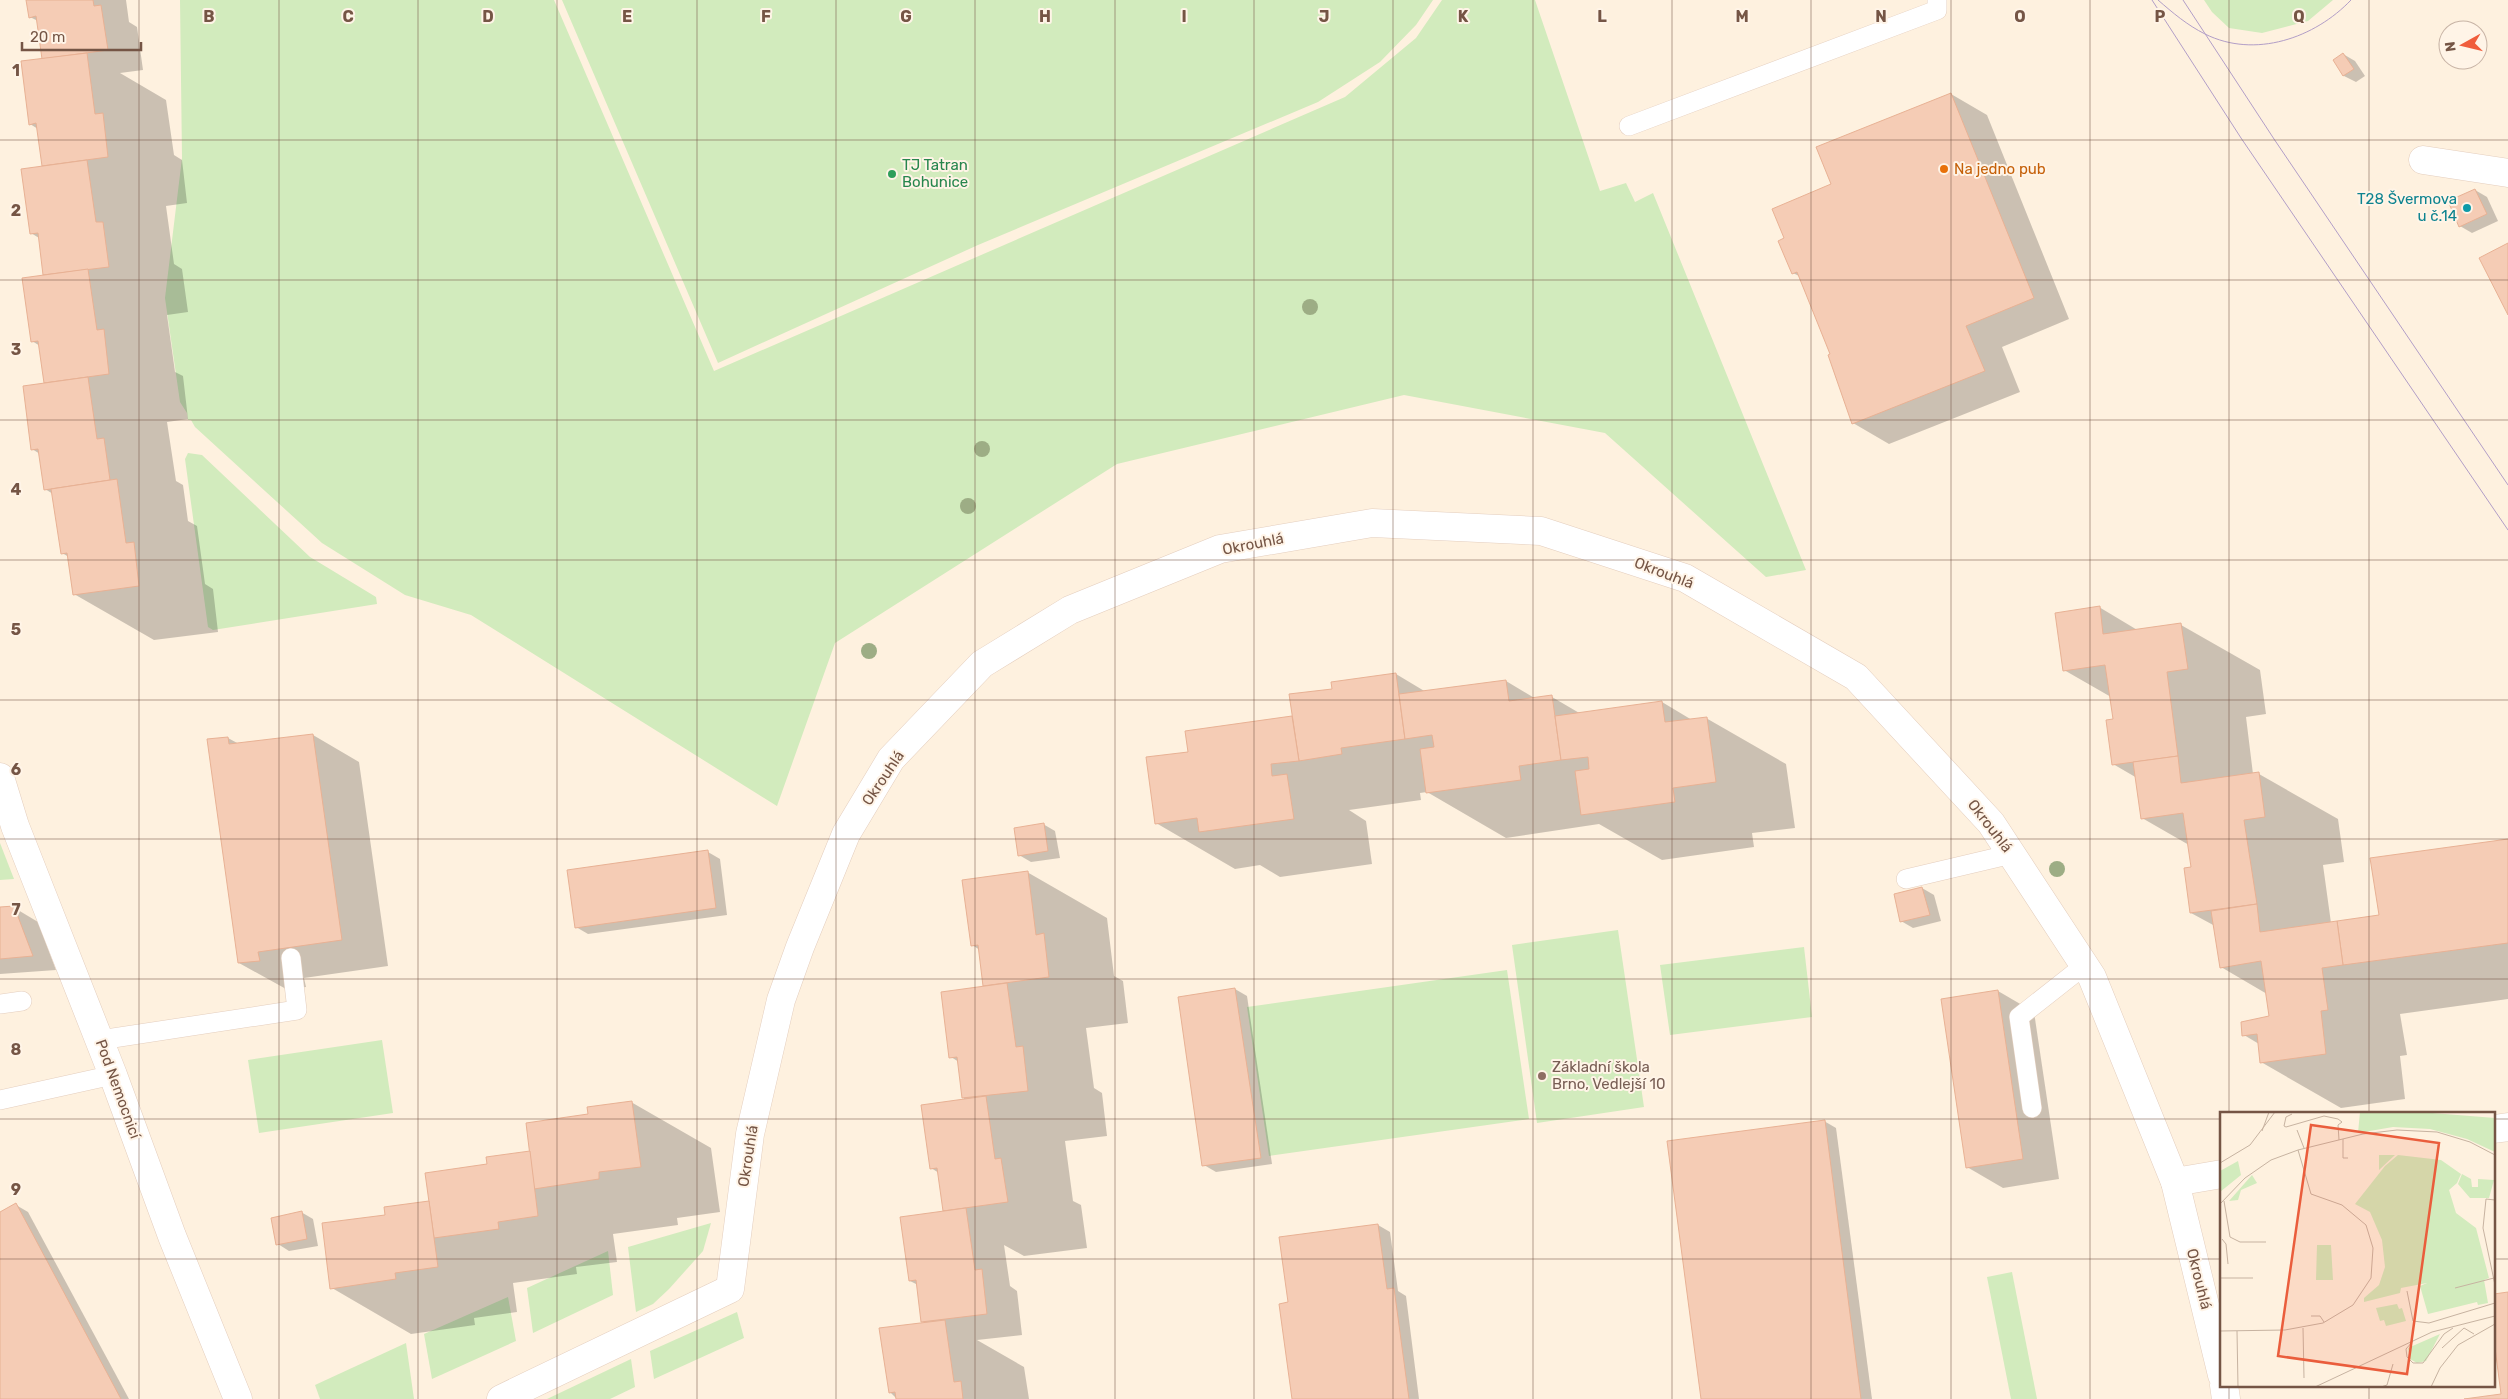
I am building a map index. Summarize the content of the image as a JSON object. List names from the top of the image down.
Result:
{
  "streets": {
    "street": ["Okrouhlá", "Pod Nemocnicí"]
  },
  "places": [
    "Na jedno pub",
    "TJ Tatran Bohunice",
    "T28 Švermova u č.14",
    "Základní škola Brno, Vedlejší 10"
  ],
  "scale_bar": "20 m",
  "north": "left",
  "grid": {
    "columns": [
      "B",
      "C",
      "D",
      "E",
      "F",
      "G",
      "H",
      "I",
      "J",
      "K",
      "L",
      "M",
      "N",
      "O",
      "P",
      "Q"
    ],
    "rows": [
      "1",
      "2",
      "3",
      "4",
      "5",
      "6",
      "7",
      "8",
      "9"
    ]
  }
}
